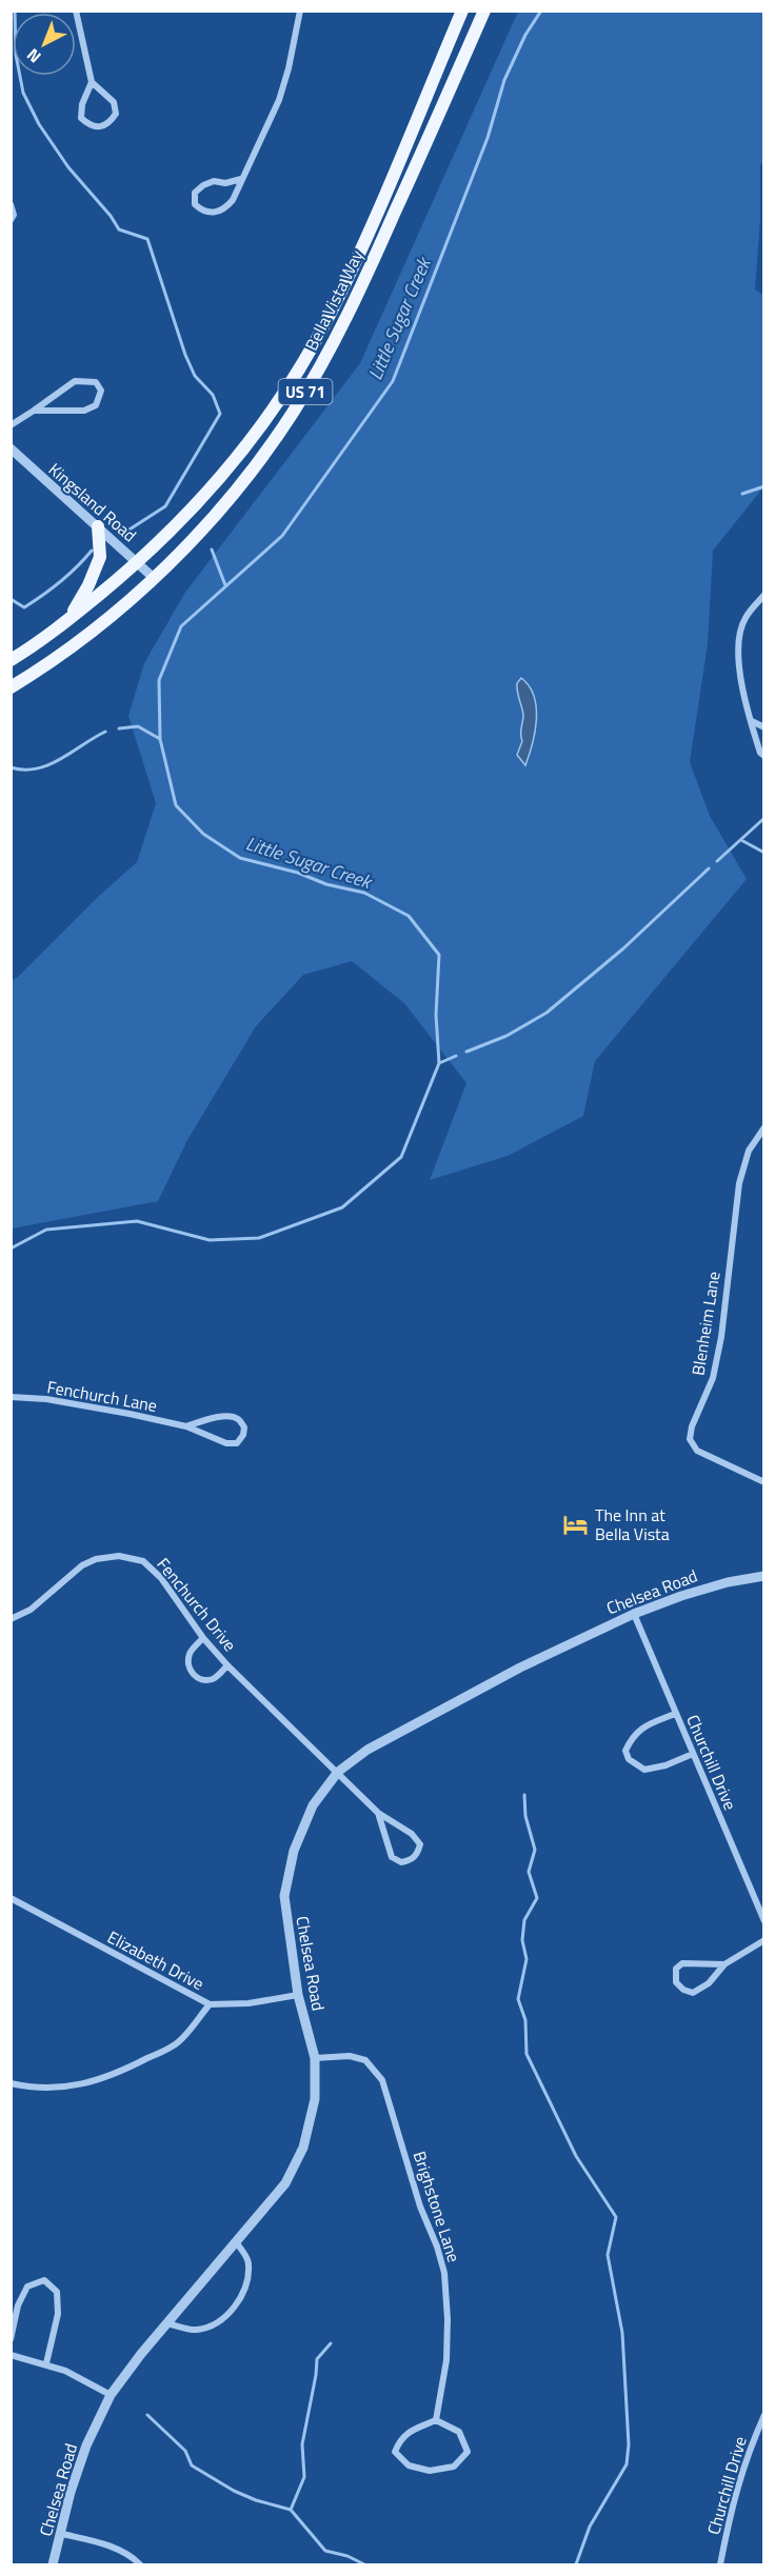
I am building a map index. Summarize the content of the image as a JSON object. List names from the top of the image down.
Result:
{
  "streets": {
    "main road": ["Bella Vista Way", "US 71"],
    "street": [
      "Kingsland Road",
      "Blenheim Lane",
      "Fenchurch Lane",
      "Chelsea Road",
      "Fenchurch Drive",
      "Churchill Drive",
      "Elizabeth Drive",
      "Brighstone Lane"
    ]
  },
  "crossings": [
    ["Bella Vista Way", "Kingsland Road"],
    ["Chelsea Road", "Fenchurch Drive"],
    ["Chelsea Road", "Churchill Drive"],
    ["Chelsea Road", "Elizabeth Drive"],
    ["Chelsea Road", "Brighstone Lane"]
  ],
  "water": ["Little Sugar Creek"],
  "places": {
    "hotel": ["The Inn at Bella Vista"]
  },
  "north": "bottom left"
}
